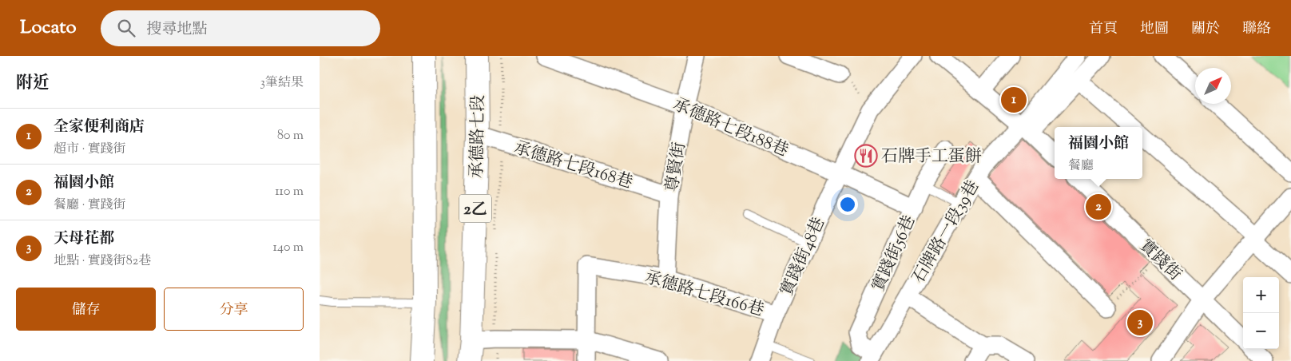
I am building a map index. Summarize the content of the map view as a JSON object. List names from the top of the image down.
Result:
{
  "streets": {
    "main road": ["承德路七段", "2乙"],
    "street": [
      "承德路七段188巷",
      "承德路七段168巷",
      "尊賢街",
      "石牌路一段39巷",
      "實踐街56巷",
      "實踐街48巷",
      "實踐街",
      "承德路七段166巷"
    ]
  },
  "crossings": [
    ["承德路七段188巷", "尊賢街"],
    ["承德路七段188巷", "實踐街56巷"],
    ["承德路七段188巷", "實踐街48巷"],
    ["承德路七段", "承德路七段168巷"],
    ["承德路七段168巷", "尊賢街"],
    ["尊賢街", "承德路七段166巷"],
    ["石牌路一段39巷", "實踐街56巷"],
    ["實踐街48巷", "承德路七段166巷"]
  ],
  "places": {
    "restaurant": ["石牌手工蛋餅"]
  },
  "north": "top right",
  "page": {
    "header": "Locato",
    "search": "搜尋地點",
    "nav": [
      "首頁",
      "地圖",
      "關於",
      "聯絡"
    ],
    "heading": ["附近", "3筆結果"],
    "pins": ["1", "2", "3"],
    "list": [
      {
        "mark": "1",
        "name": "全家便利商店",
        "note": "超市 · 實踐街",
        "value": "80 m"
      },
      {
        "mark": "2",
        "name": "福園小館",
        "note": "餐廳 · 實踐街",
        "value": "110 m"
      },
      {
        "mark": "3",
        "name": "天母花都",
        "note": "地點 · 實踐街82巷",
        "value": "140 m"
      }
    ],
    "popup": ["福園小館", "餐廳"],
    "buttons": ["儲存", "分享"],
    "map_buttons": ["+", "−"]
  }
}
